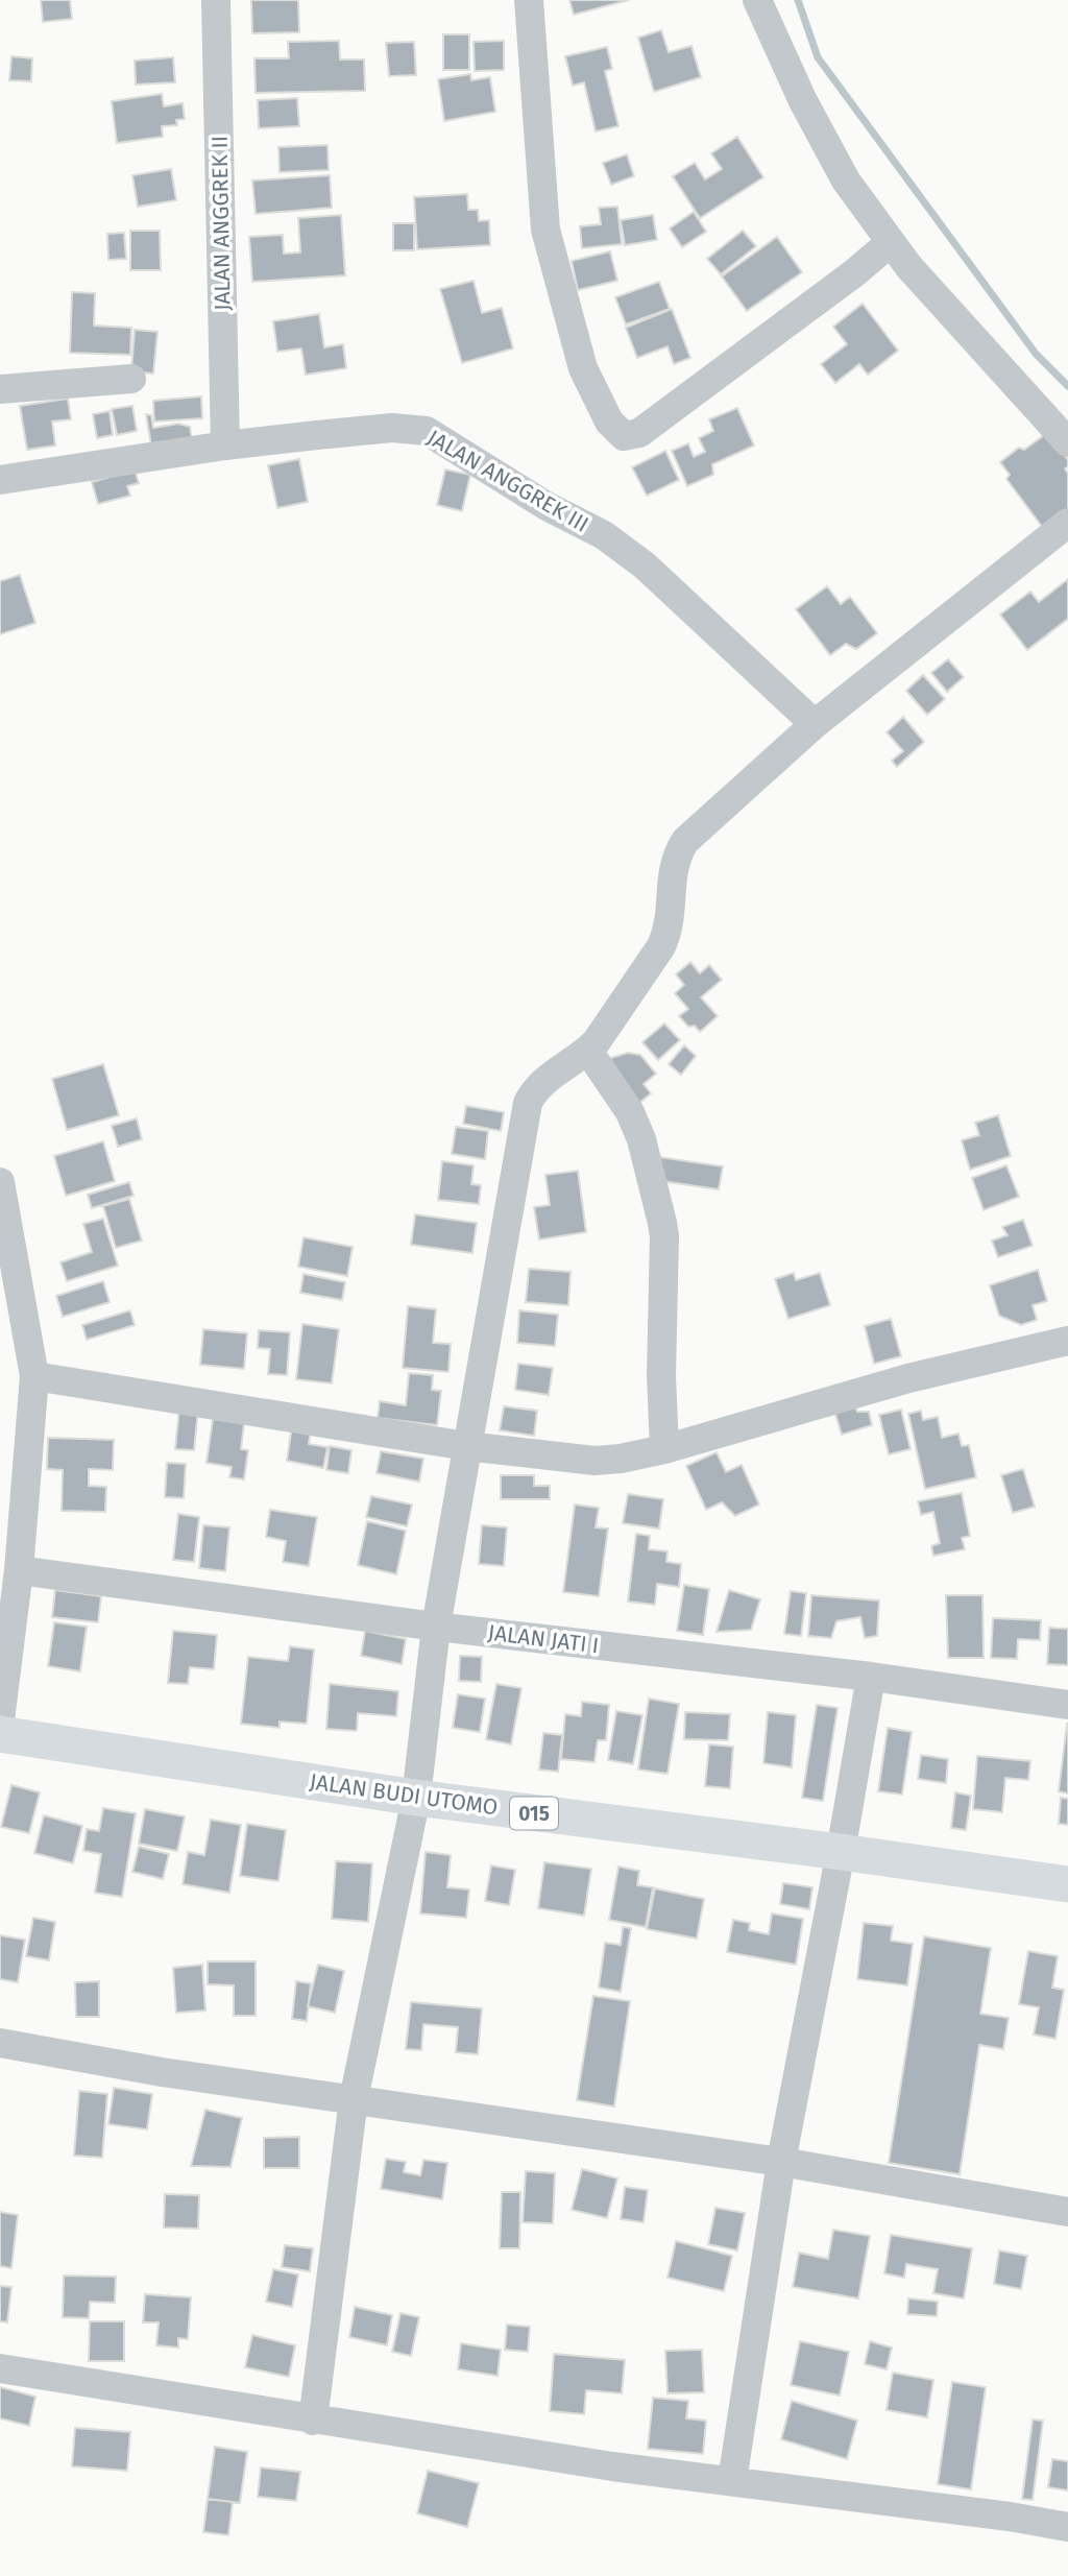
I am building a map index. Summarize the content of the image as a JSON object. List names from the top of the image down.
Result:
{
  "streets": {
    "main road": ["JALAN BUDI UTOMO", "015"],
    "street": ["JALAN ANGGREK II", "JALAN ANGGREK III", "JALAN JATI I"]
  },
  "crossings": [
    ["JALAN ANGGREK II", "JALAN ANGGREK III"]
  ]
}
